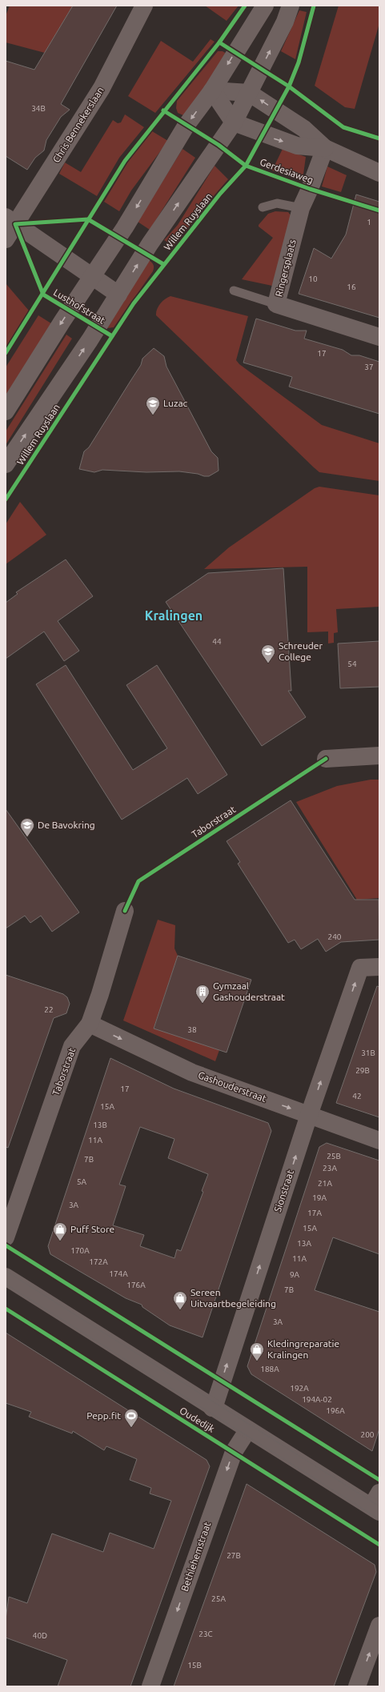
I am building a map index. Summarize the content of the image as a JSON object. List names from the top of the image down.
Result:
{
  "streets": {
    "street": [
      "Chris Bennekerslaan",
      "Willem Ruyslaan",
      "Ringersplaats",
      "Taborstraat",
      "Gashouderstraat",
      "Sionstraat",
      "Oudedijk",
      "Bethlehemstraat"
    ],
    "cycle path": ["Gerdesiaweg", "Lusthofstraat"]
  },
  "crossings": [
    ["Taborstraat", "Gashouderstraat"],
    ["Gashouderstraat", "Sionstraat"],
    ["Sionstraat", "Oudedijk"],
    ["Oudedijk", "Bethlehemstraat"]
  ],
  "one_way": ["Gashouderstraat", "Sionstraat", "Bethlehemstraat"],
  "districts": ["Kralingen"],
  "places": {
    "school or university": ["Luzac", "Schreuder College", "De Bavokring"],
    "building": ["Gymzaal Gashouderstraat"],
    "shop": ["Puff Store", "Sereen Uitvaartbegeleiding", "Kledingreparatie Kralingen"],
    "sports": ["Pepp.fit"]
  },
  "house_numbers": [
    "34B",
    "1",
    "10",
    "16",
    "17",
    "37",
    "44",
    "54",
    "240",
    "22",
    "38",
    "31B",
    "29B",
    "17",
    "42",
    "15A",
    "13B",
    "11A",
    "25B",
    "7B",
    "23A",
    "5A",
    "21A",
    "19A",
    "3A",
    "17A",
    "15A",
    "13A",
    "170A",
    "11A",
    "172A",
    "174A",
    "9A",
    "176A",
    "7B",
    "3A",
    "188A",
    "192A",
    "194A-02",
    "196A",
    "200",
    "27B",
    "25A",
    "23C",
    "40D",
    "15B"
  ]
}
